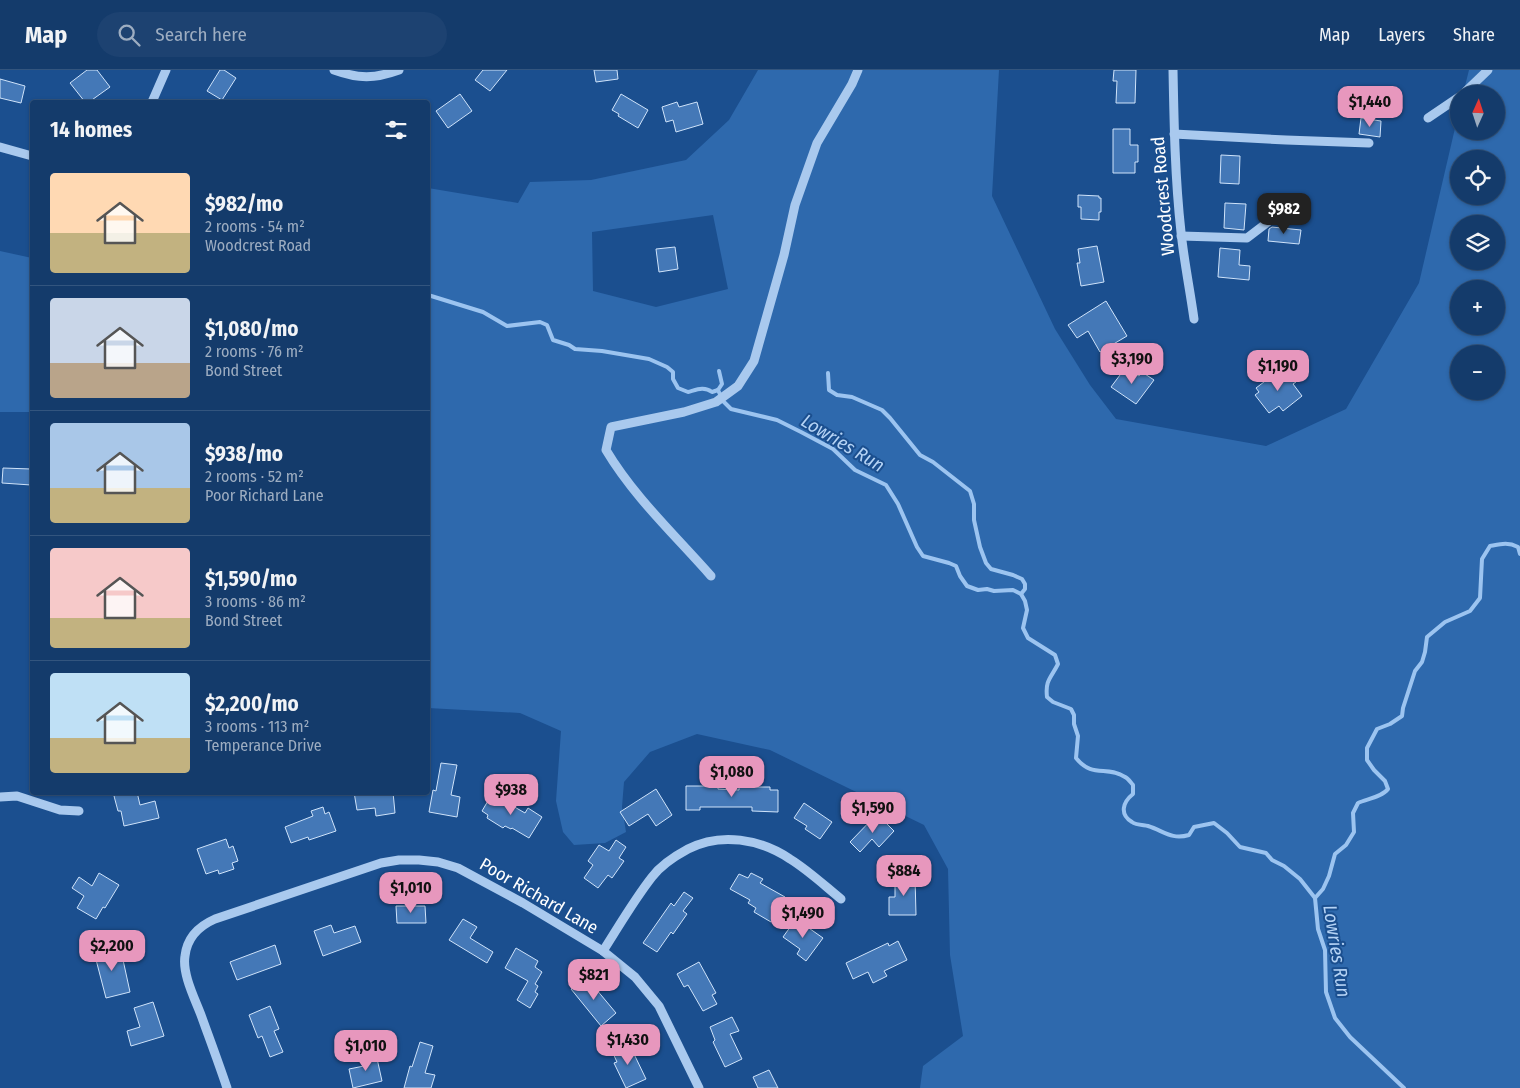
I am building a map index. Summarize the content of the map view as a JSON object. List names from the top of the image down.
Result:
{
  "streets": {
    "street": ["Woodcrest Road", "Poor Richard Lane"]
  },
  "water": ["Lowries Run"],
  "north": "top",
  "page": {
    "header": "Map",
    "search": "Search here",
    "nav": ["Map", "Layers", "Share"],
    "map_buttons": ["+", "−"],
    "price": [
      "$1,440",
      "$982",
      "$3,190",
      "$1,190",
      "$1,080",
      "$938",
      "$1,590",
      "$884",
      "$1,010",
      "$1,490",
      "$2,200",
      "$821",
      "$1,430",
      "$1,010"
    ],
    "heading": "14 homes",
    "list": [
      {
        "name": "$982/mo",
        "note": "2 rooms · 54 m² · Woodcrest Road"
      },
      {
        "name": "$1,080/mo",
        "note": "2 rooms · 76 m² · Bond Street"
      },
      {
        "name": "$938/mo",
        "note": "2 rooms · 52 m² · Poor Richard Lane"
      },
      {
        "name": "$1,590/mo",
        "note": "3 rooms · 86 m² · Bond Street"
      },
      {
        "name": "$2,200/mo",
        "note": "3 rooms · 113 m² · Temperance Drive"
      }
    ]
  }
}
